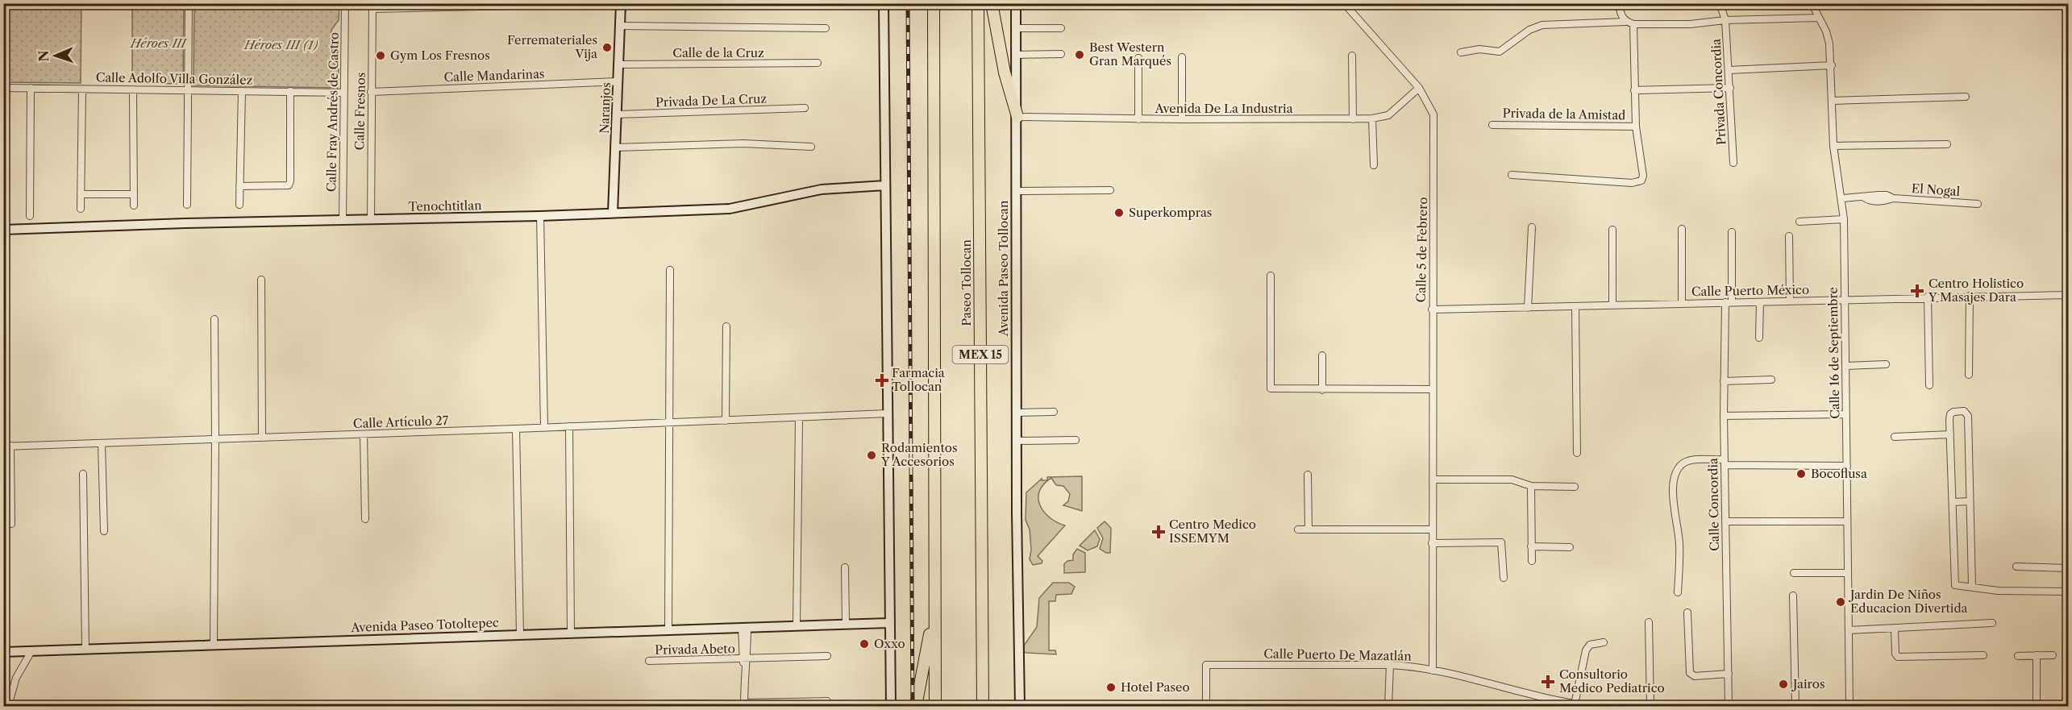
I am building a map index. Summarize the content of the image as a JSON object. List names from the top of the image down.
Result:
{
  "streets": {
    "highway": ["Paseo Tollocan", "MEX 15"],
    "main road": [
      "Naranjos",
      "Tenochtitlan",
      "Avenida Paseo Tollocan",
      "Avenida Paseo Totoltepec"
    ],
    "street": [
      "Calle de la Cruz",
      "Calle Mandarinas",
      "Calle Adolfo Villa González",
      "Privada Concordia",
      "Privada De La Cruz",
      "Avenida De La Industria",
      "Calle Fresnos",
      "Calle Fray Andrés de Castro",
      "Privada de la Amistad",
      "El Nogal",
      "Calle 5 de Febrero",
      "Calle Puerto México",
      "Calle 16 de Septiembre",
      "Calle Artículo 27",
      "Calle Concordia",
      "Privada Abeto",
      "Calle Puerto De Mazatlán"
    ]
  },
  "crossings": [
    ["Calle de la Cruz", "Naranjos"],
    ["Calle Mandarinas", "Naranjos"],
    ["Calle Mandarinas", "Calle Fresnos"],
    ["Calle Adolfo Villa González", "Calle Fray Andrés de Castro"],
    ["Privada De La Cruz", "Naranjos"],
    ["Naranjos", "Tenochtitlan"],
    ["Avenida De La Industria", "Calle 5 de Febrero"],
    ["Avenida De La Industria", "Avenida Paseo Tollocan"],
    ["Calle Fresnos", "Tenochtitlan"],
    ["Calle Fray Andrés de Castro", "Tenochtitlan"],
    ["El Nogal", "Calle 16 de Septiembre"],
    ["Calle 5 de Febrero", "Calle Puerto México"],
    ["Calle 5 de Febrero", "Calle Puerto De Mazatlán"],
    ["Calle Puerto México", "Calle 16 de Septiembre"],
    ["Calle Puerto México", "Calle Concordia"]
  ],
  "parks": ["Héroes III", "Héroes III (1)"],
  "places": {
    "other": [
      "Ferremateriales Vija",
      "Best Western Gran Marqués",
      "Gym Los Fresnos",
      "Superkompras",
      "Rodamientos Y Accesorios",
      "Bocoflusa",
      "Jardin De Niños Educacion Divertida",
      "Oxxo",
      "Jairos",
      "Hotel Paseo"
    ],
    "health": [
      "Centro Holistico Y Masajes Dara",
      "Farmacia Tollocan",
      "Centro Medico ISSEMYM",
      "Consultorio Medico Pediatrico"
    ]
  },
  "north": "left"
}
